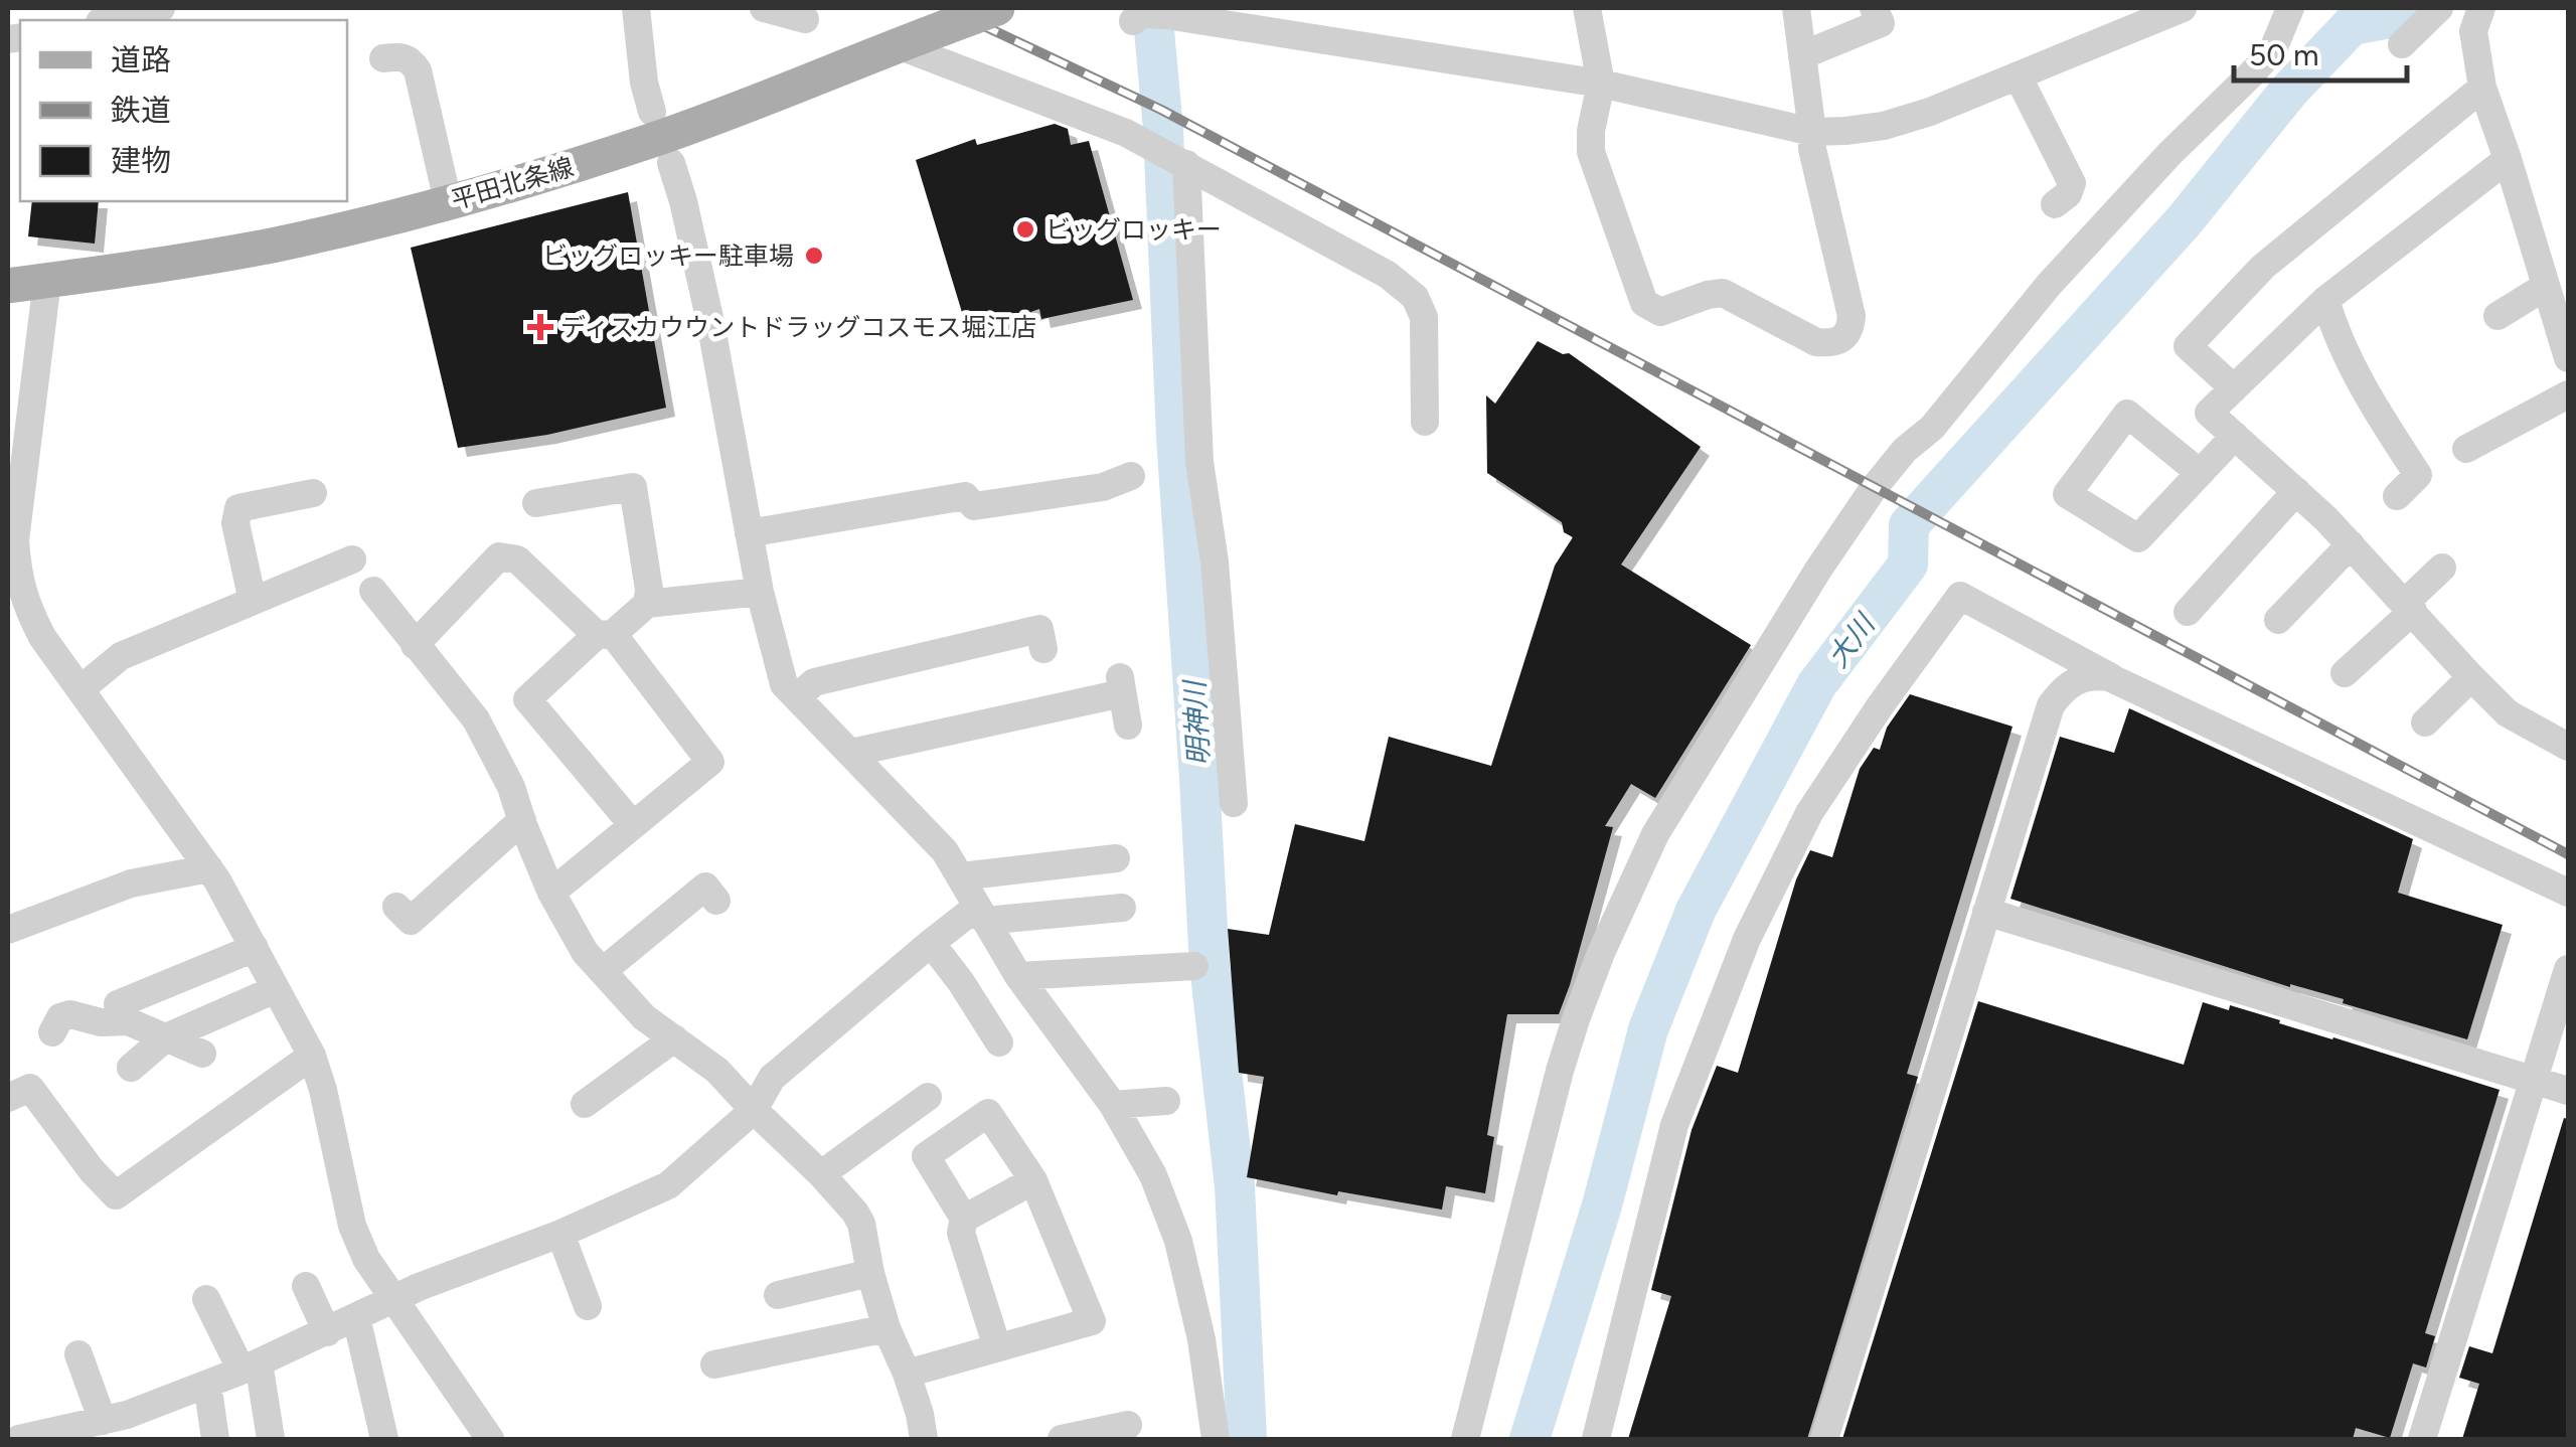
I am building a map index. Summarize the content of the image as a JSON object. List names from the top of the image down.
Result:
{
  "streets": {
    "main road": ["平田北条線"]
  },
  "water": ["大川", "明神川"],
  "places": {
    "other": ["ビッグロッキー", "ビッグロッキー駐車場"],
    "health": ["ディスカウウントドラッグコスモス堀江店"]
  },
  "legend": ["道路", "鉄道", "建物"],
  "scale_bar": "50 m"
}
